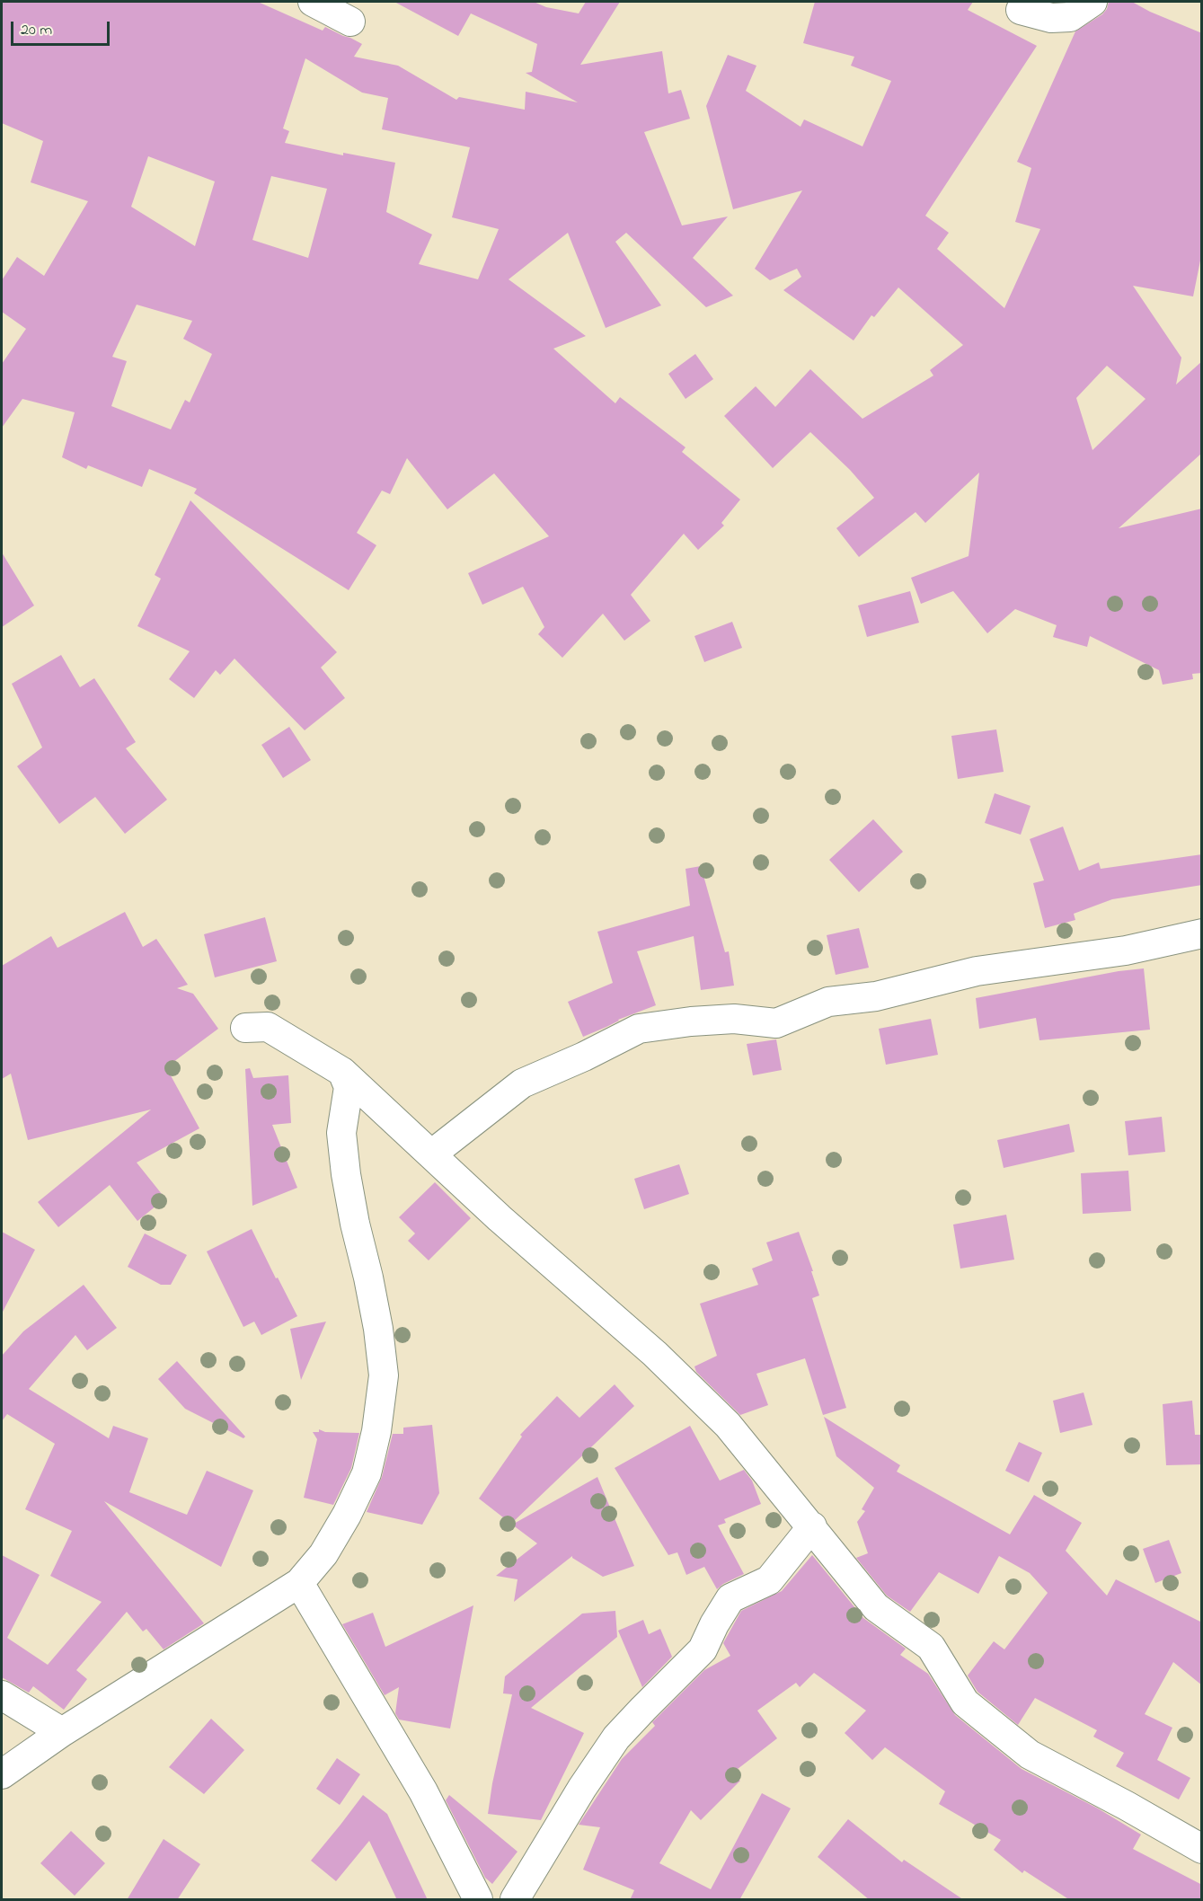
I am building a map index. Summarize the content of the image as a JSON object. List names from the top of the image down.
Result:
{
  "scale_bar": "20 m"
}
